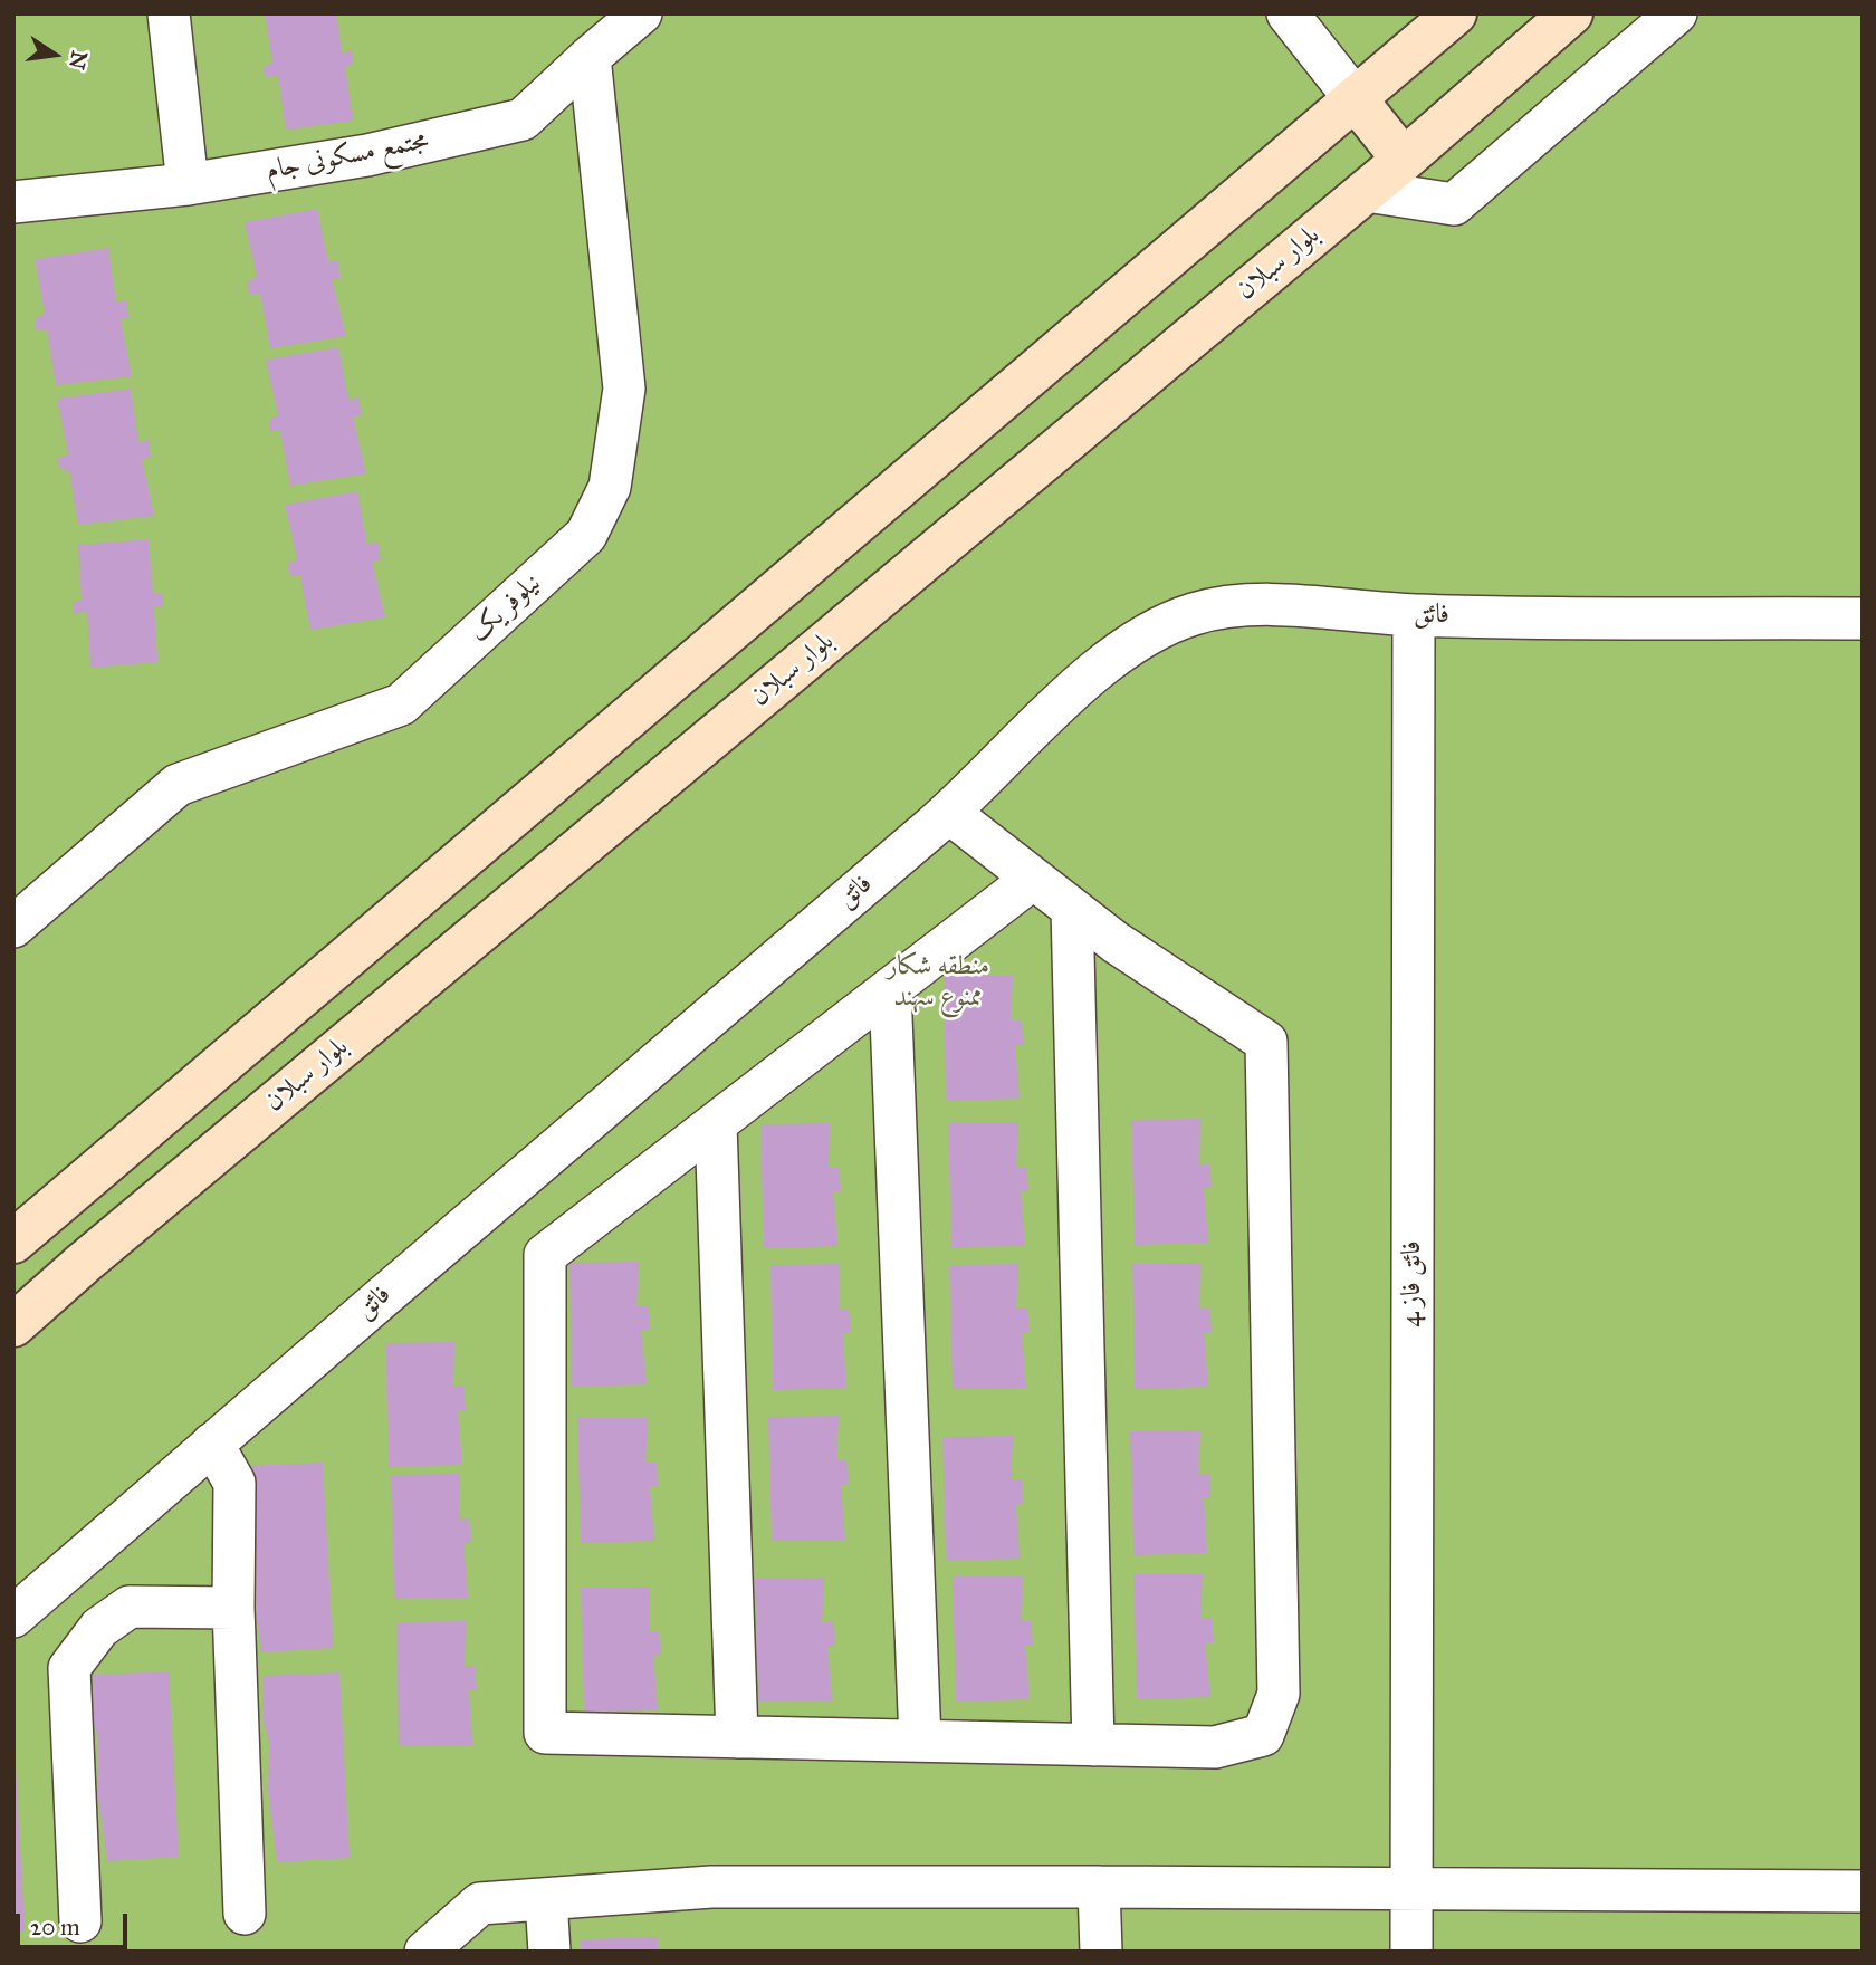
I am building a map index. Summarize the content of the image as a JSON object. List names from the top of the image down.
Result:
{
  "streets": {
    "street": [
      "مجتمع مسکونی جام",
      "بلوار سبلان",
      "نیلوفر یک",
      "فائق",
      "فائق فاز 4"
    ]
  },
  "crossings": [
    ["مجتمع مسکونی جام", "نیلوفر یک"],
    ["فائق", "فائق فاز 4"]
  ],
  "parks": ["منطقه شکار ممنوع سهند"],
  "scale_bar": "20 m",
  "north": "right"
}
